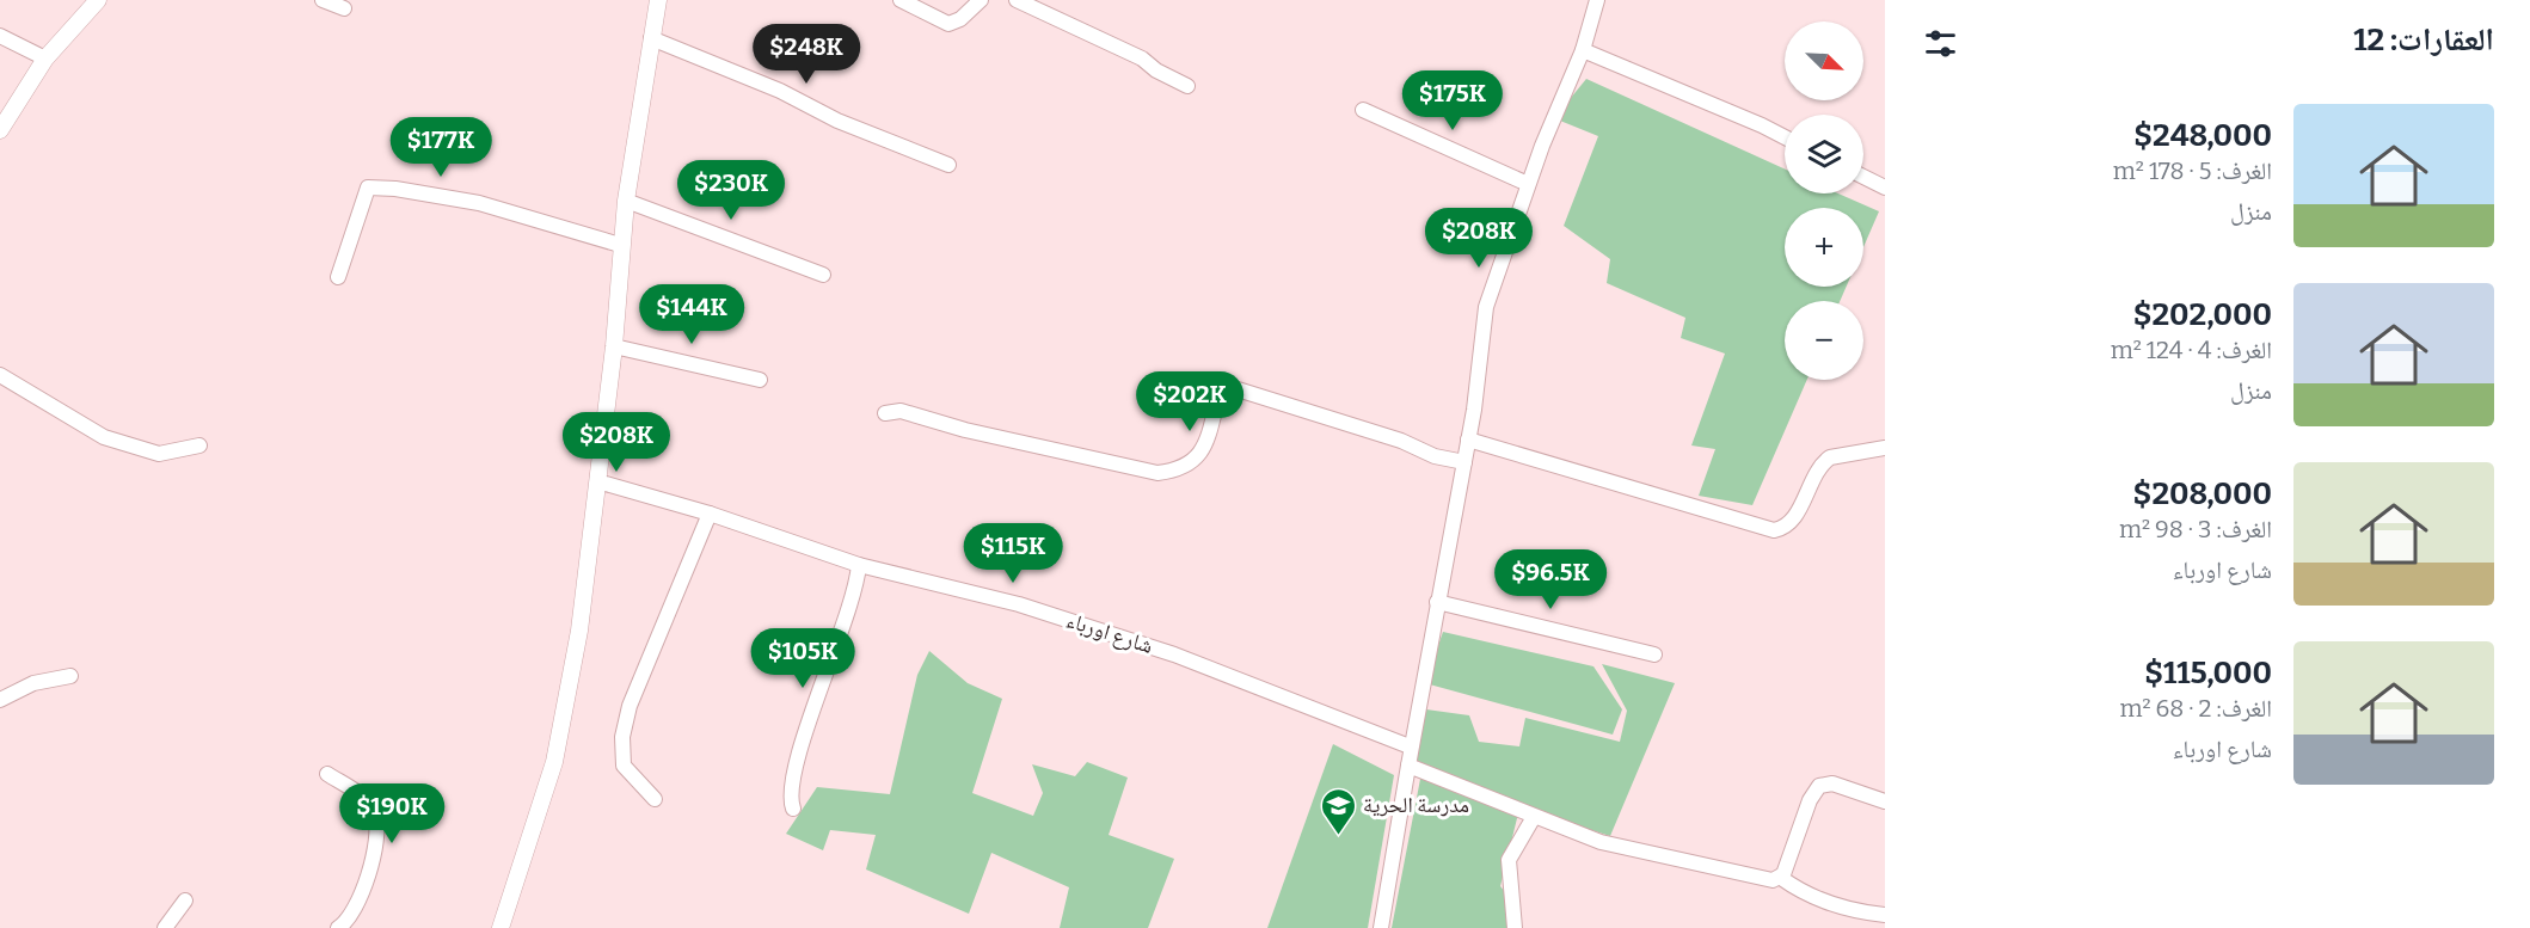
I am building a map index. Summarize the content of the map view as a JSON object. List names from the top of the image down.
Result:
{
  "streets": {
    "street": ["شارع اورباء"]
  },
  "places": {
    "school or university": ["مدرسة الحرية"]
  },
  "north": "bottom right",
  "page": {
    "heading": "العقارات: 12",
    "map_buttons": ["+", "−"],
    "price": [
      "$248K",
      "$175K",
      "$177K",
      "$230K",
      "$208K",
      "$144K",
      "$202K",
      "$208K",
      "$115K",
      "$96.5K",
      "$105K",
      "$190K"
    ],
    "list": [
      {
        "name": "$248,000",
        "note": "الغرف: 5 · 178 m² · منزل"
      },
      {
        "name": "$202,000",
        "note": "الغرف: 4 · 124 m² · منزل"
      },
      {
        "name": "$208,000",
        "note": "الغرف: 3 · 98 m² · شارع اورباء"
      },
      {
        "name": "$115,000",
        "note": "الغرف: 2 · 68 m² · شارع اورباء"
      }
    ]
  }
}
